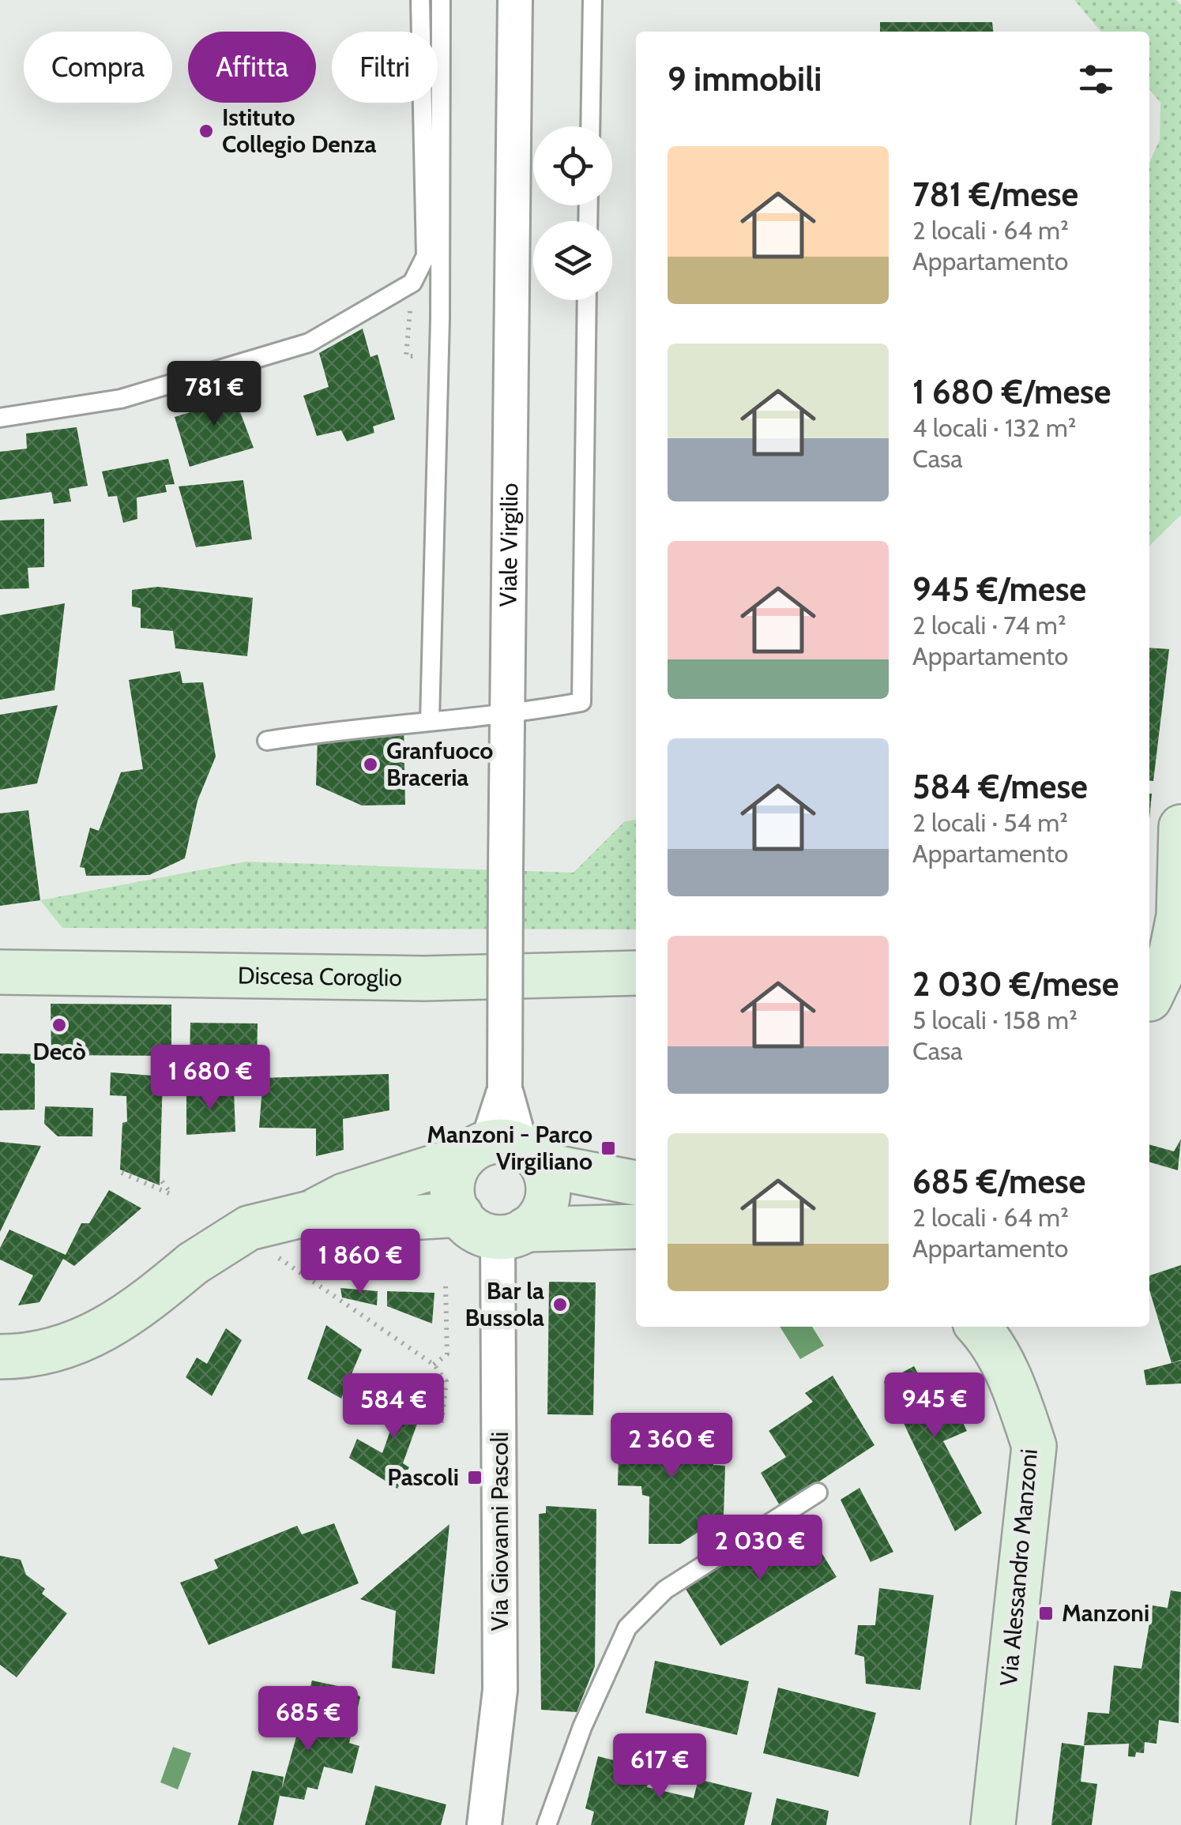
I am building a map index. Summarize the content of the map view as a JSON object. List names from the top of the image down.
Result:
{
  "streets": {
    "street": [
      "Viale Virgilio",
      "Discesa Coroglio",
      "Via Giovanni Pascoli",
      "Via Alessandro Manzoni"
    ]
  },
  "crossings": [
    ["Viale Virgilio", "Via Giovanni Pascoli"]
  ],
  "places": {
    "other": [
      "Istituto Collegio Denza",
      "Granfuoco Braceria",
      "Decò",
      "Bar la Bussola"
    ],
    "transit": ["Manzoni - Parco Virgiliano", "Pascoli", "Manzoni"]
  },
  "page": {
    "chip": ["Compra", "Affitta", "Filtri"],
    "heading": "9 immobili",
    "list": [
      {
        "name": "781 €/mese",
        "note": "2 locali · 64 m² · Appartamento"
      },
      {
        "name": "1 680 €/mese",
        "note": "4 locali · 132 m² · Casa"
      },
      {
        "name": "945 €/mese",
        "note": "2 locali · 74 m² · Appartamento"
      },
      {
        "name": "584 €/mese",
        "note": "2 locali · 54 m² · Appartamento"
      },
      {
        "name": "2 030 €/mese",
        "note": "5 locali · 158 m² · Casa"
      },
      {
        "name": "685 €/mese",
        "note": "2 locali · 64 m² · Appartamento"
      }
    ],
    "price": [
      "781 €",
      "1 680 €",
      "1 860 €",
      "945 €",
      "584 €",
      "2 360 €",
      "2 030 €",
      "685 €",
      "617 €"
    ]
  }
}
